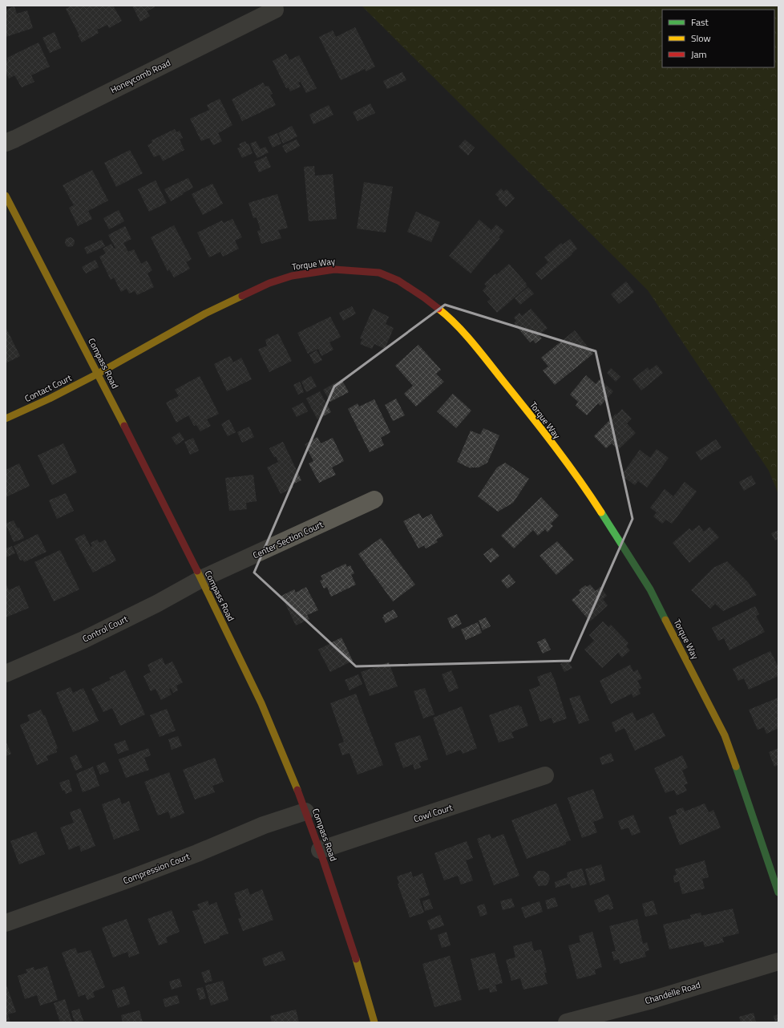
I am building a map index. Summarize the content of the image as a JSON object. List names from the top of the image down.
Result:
{
  "streets": {
    "street": [
      "Honeycomb Road",
      "Torque Way",
      "Compass Road",
      "Contact Court",
      "Center Section Court",
      "Control Court",
      "Cowl Court",
      "Compression Court",
      "Chandelle Road"
    ]
  },
  "crossings": [
    ["Torque Way", "Compass Road"],
    ["Torque Way", "Contact Court"],
    ["Compass Road", "Contact Court"],
    ["Compass Road", "Center Section Court"],
    ["Compass Road", "Control Court"],
    ["Compass Road", "Cowl Court"],
    ["Compass Road", "Compression Court"],
    ["Center Section Court", "Control Court"]
  ],
  "legend": ["Fast", "Slow", "Jam"]
}
